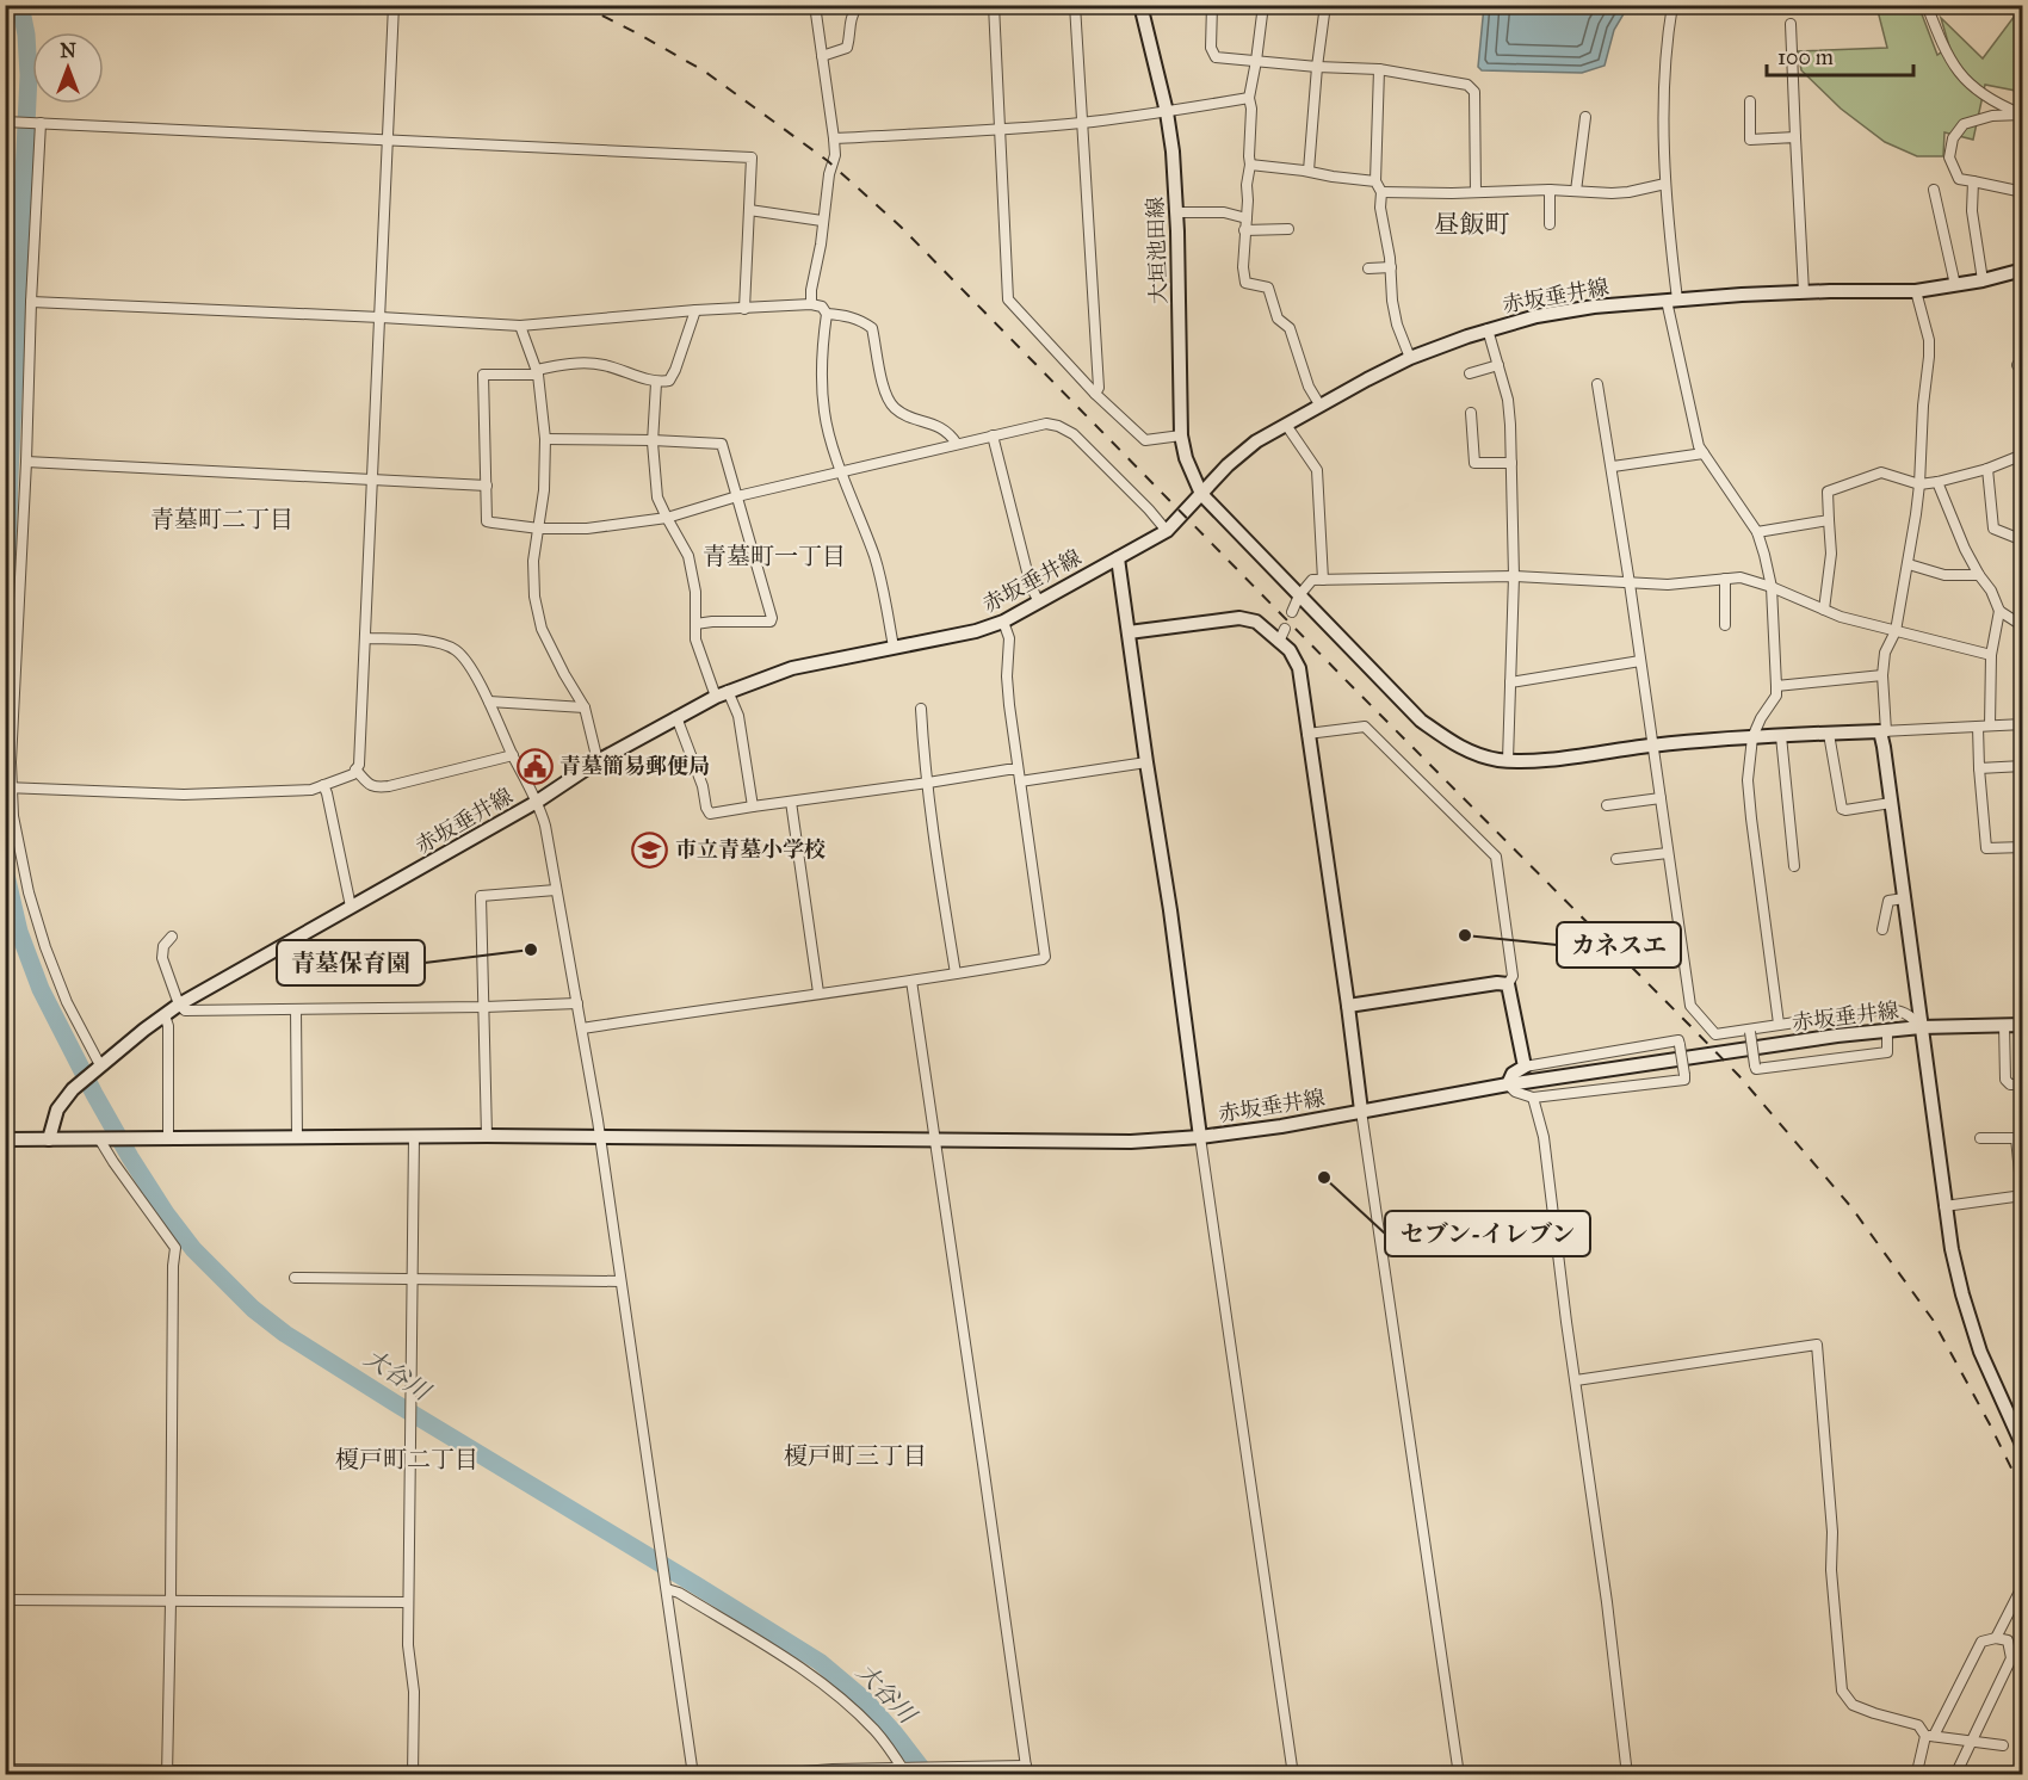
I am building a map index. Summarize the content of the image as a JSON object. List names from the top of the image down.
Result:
{
  "streets": {
    "main road": ["大垣池田線", "赤坂垂井線"]
  },
  "crossings": [
    ["大垣池田線", "赤坂垂井線"]
  ],
  "districts": [
    "昼飯町",
    "青墓町二丁目",
    "青墓町一丁目",
    "榎戸町三丁目",
    "榎戸町二丁目"
  ],
  "water": ["大谷川"],
  "places": {
    "public building": ["青墓簡易郵便局"],
    "school or university": ["市立青墓小学校"],
    "other": ["カネスエ", "青墓保育園", "セブン-イレブン"]
  },
  "scale_bar": "100 m",
  "north": "top"
}
